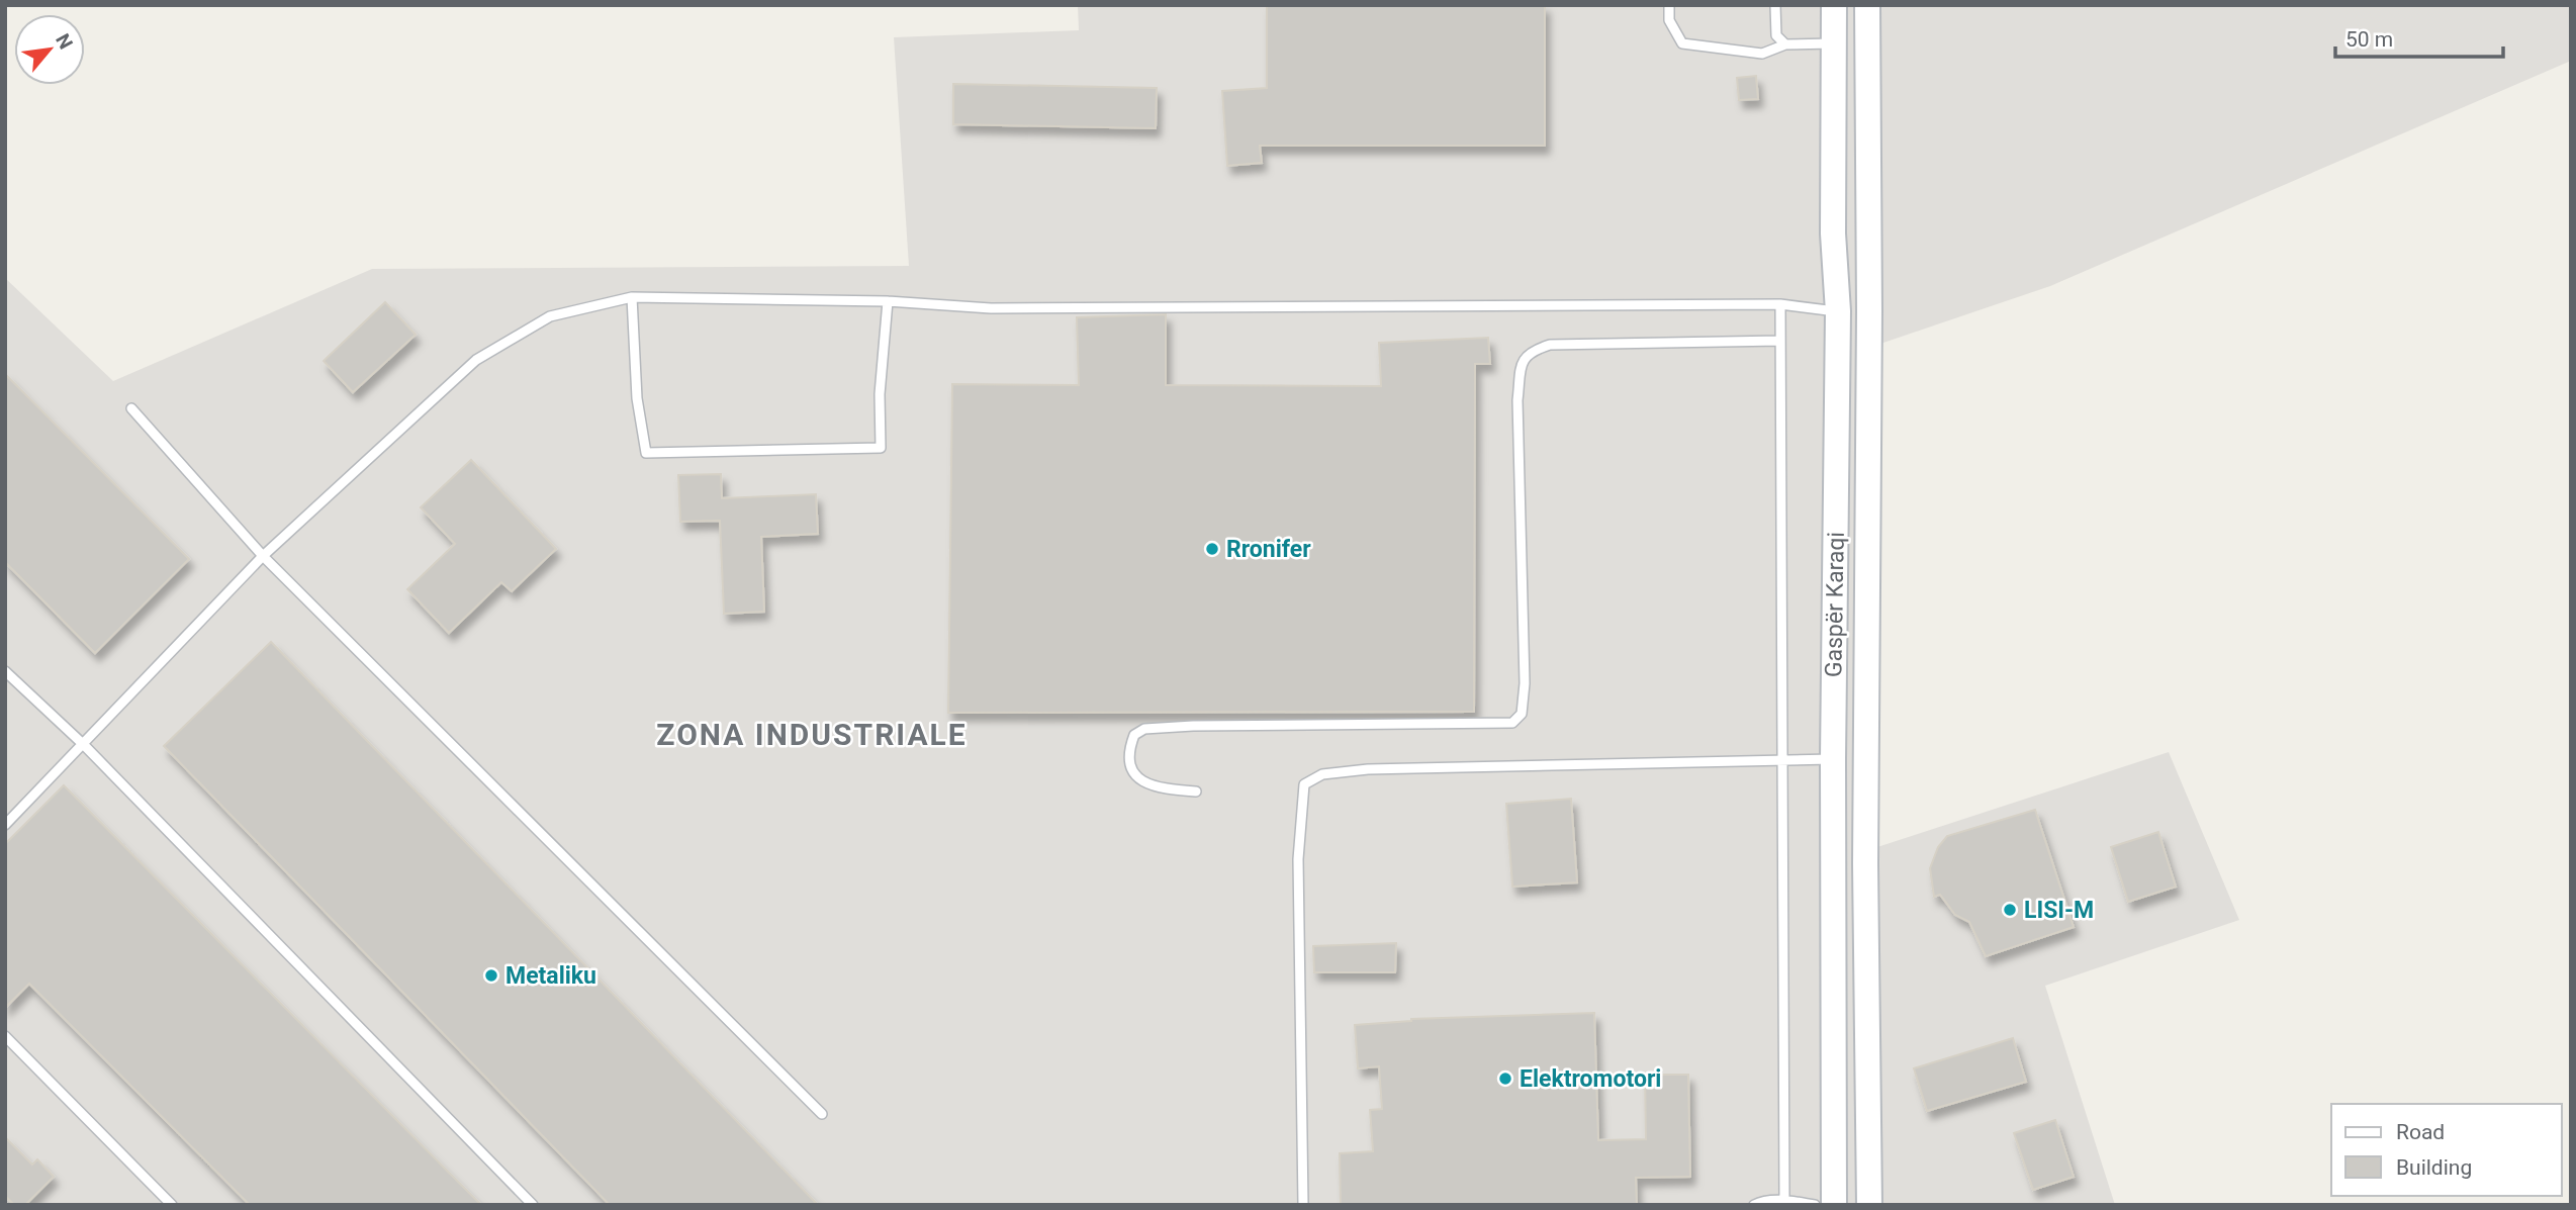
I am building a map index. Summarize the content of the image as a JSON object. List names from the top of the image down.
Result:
{
  "streets": {
    "main road": ["Gaspër Karaqi"]
  },
  "districts": ["ZONA INDUSTRIALE"],
  "places": [
    "Rronifer",
    "LISI-M",
    "Metaliku",
    "Elektromotori"
  ],
  "legend": ["Road", "Building"],
  "scale_bar": "50 m",
  "north": "top right"
}
